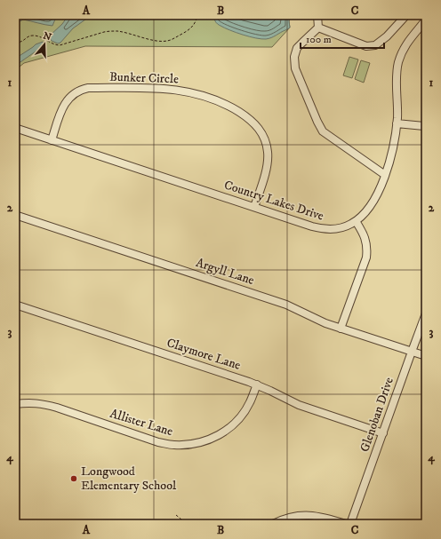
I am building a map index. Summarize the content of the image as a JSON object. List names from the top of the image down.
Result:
{
  "streets": {
    "street": [
      "Bunker Circle",
      "Country Lakes Drive",
      "Argyll Lane",
      "Claymore Lane",
      "Glenoban Drive",
      "Allister Lane"
    ]
  },
  "crossings": [
    ["Bunker Circle", "Country Lakes Drive"],
    ["Argyll Lane", "Glenoban Drive"],
    ["Claymore Lane", "Glenoban Drive"],
    ["Claymore Lane", "Allister Lane"]
  ],
  "places": ["Longwood Elementary School"],
  "scale_bar": "100 m",
  "north": "top",
  "grid": {
    "columns": ["A", "B", "C"],
    "rows": [
      "1",
      "2",
      "3",
      "4"
    ]
  }
}
